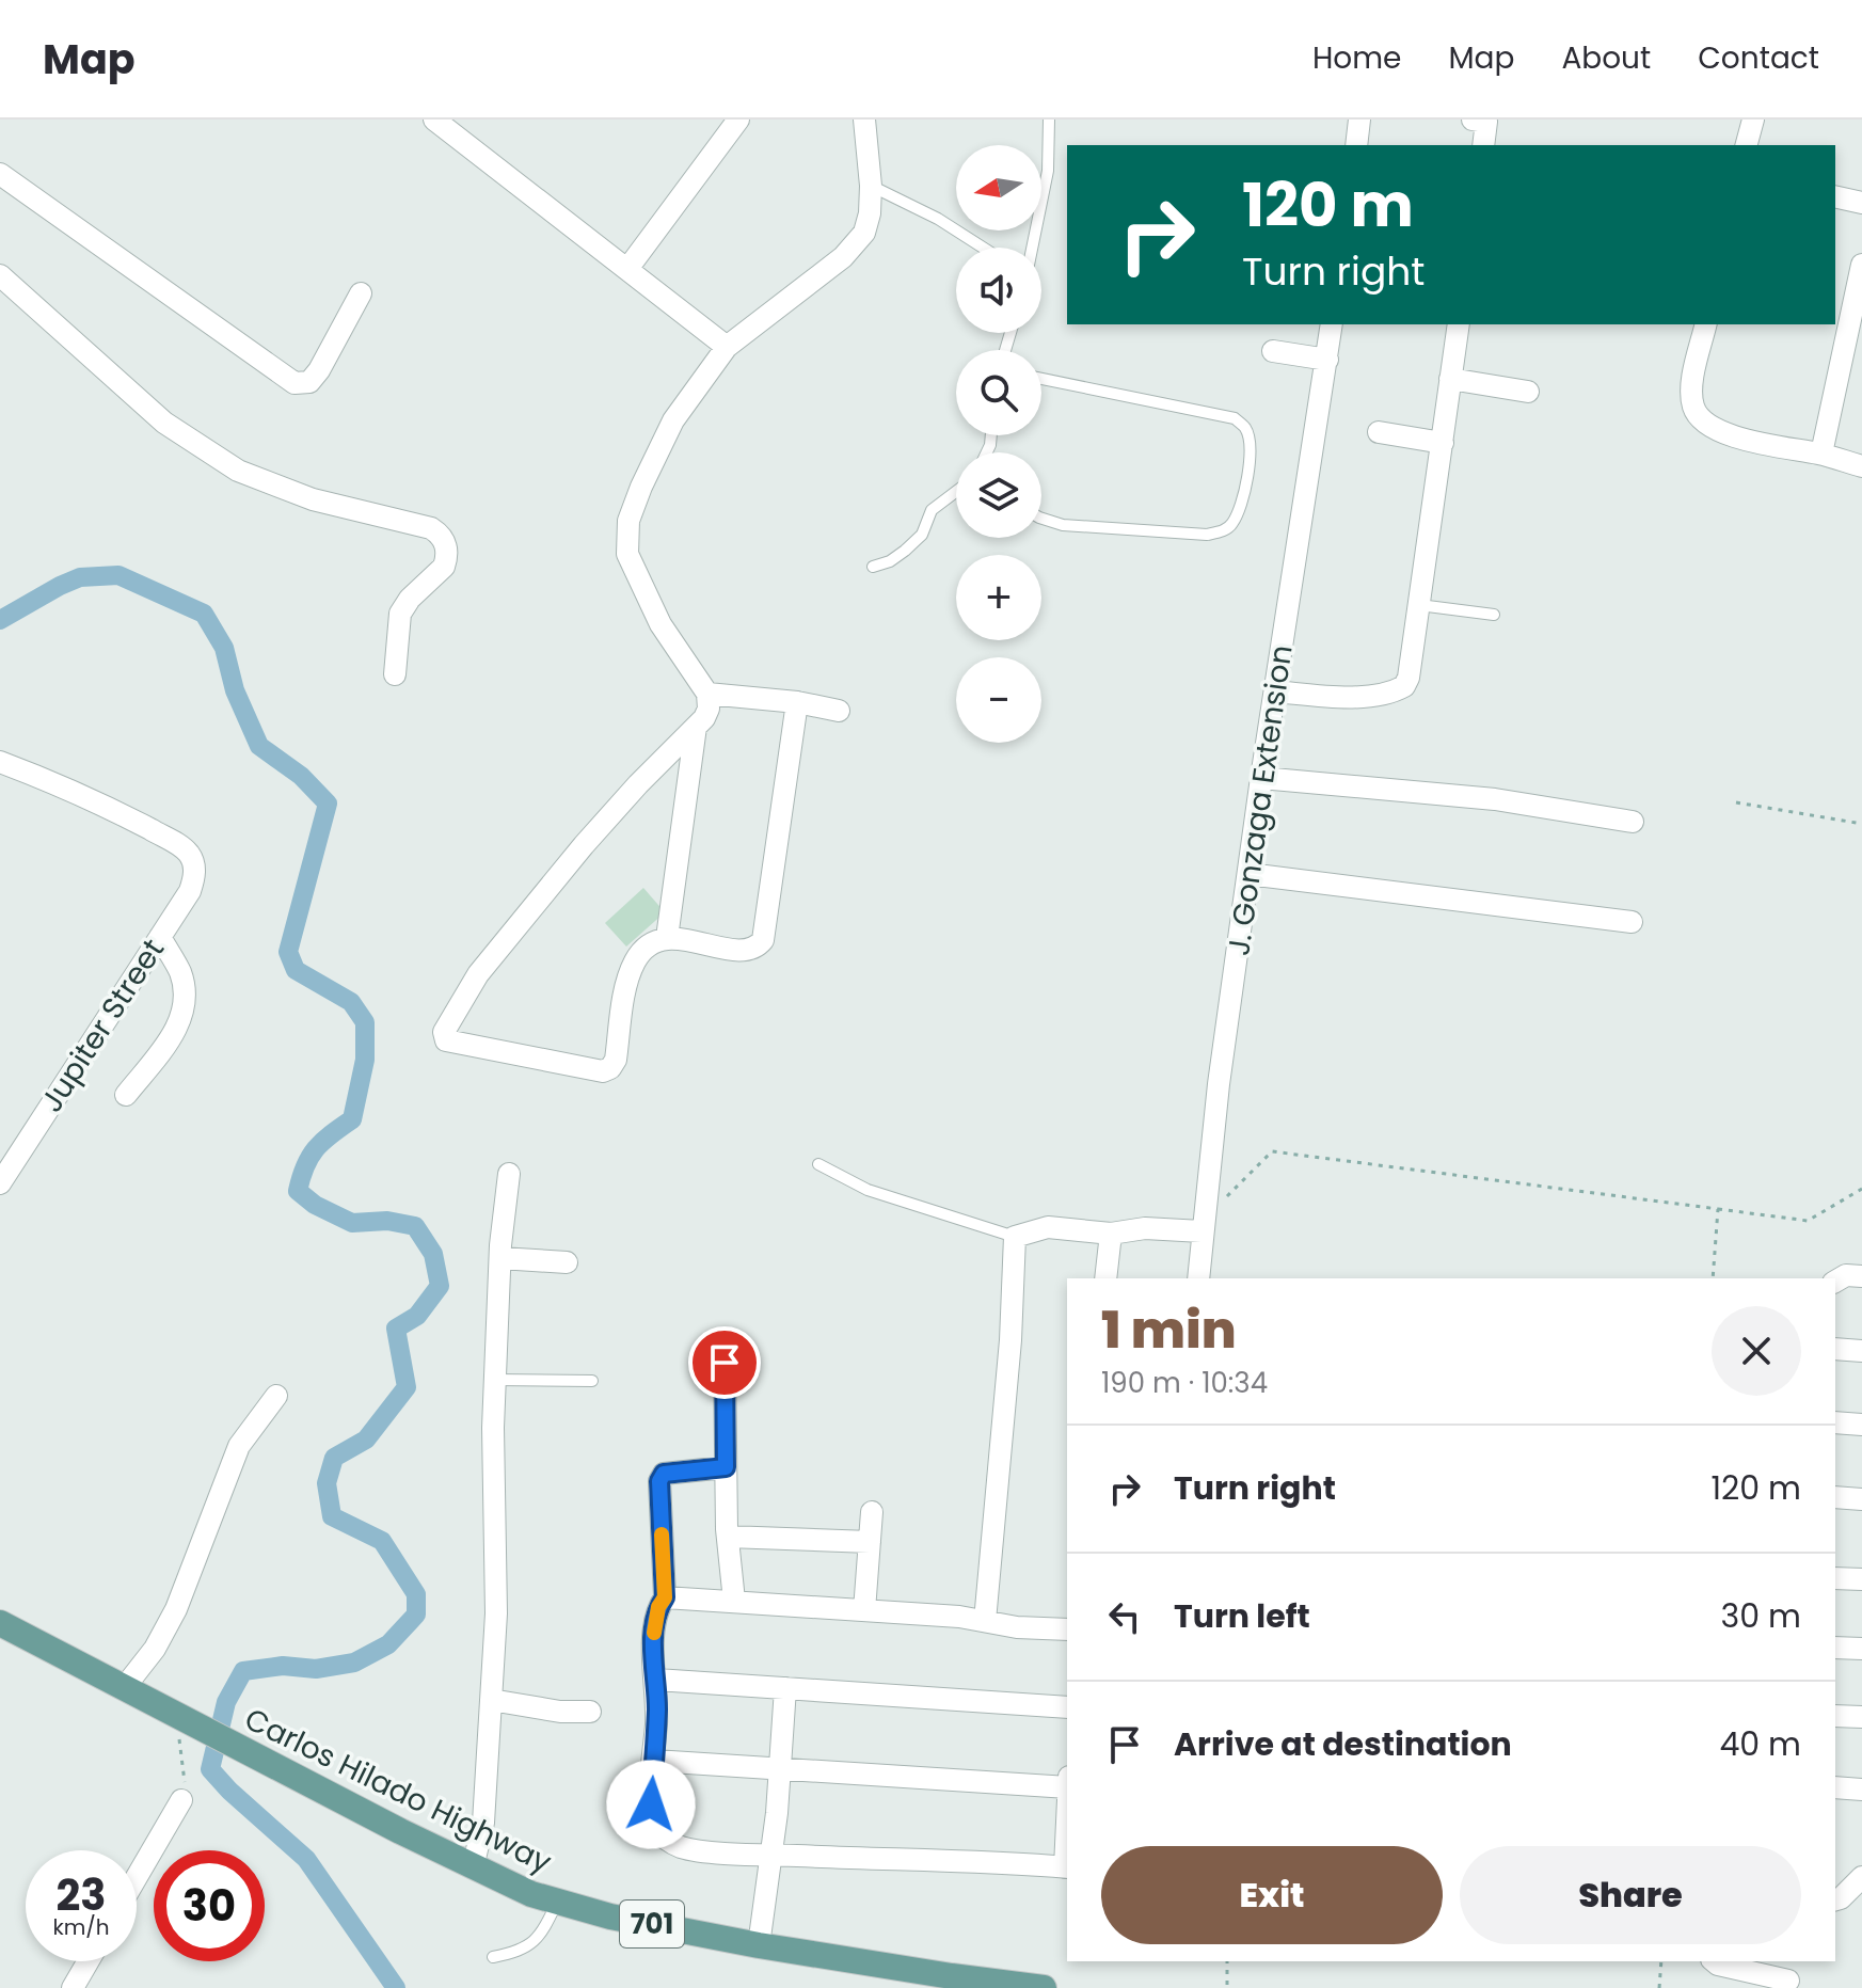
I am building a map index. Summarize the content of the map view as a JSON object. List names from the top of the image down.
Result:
{
  "streets": {
    "main road": ["Carlos Hilado Highway", "701"],
    "street": ["J. Gonzaga Extension", "Jupiter Street"]
  },
  "north": "left",
  "page": {
    "header": "Map",
    "nav": [
      "Home",
      "Map",
      "About",
      "Contact"
    ],
    "map_buttons": ["+", "−"],
    "turn": ["120 m", "Turn right"],
    "heading": ["1 min", "190 m · 10:34"],
    "list": [
      {
        "name": "Turn right",
        "value": "120 m"
      },
      {
        "name": "Turn left",
        "value": "30 m"
      },
      {
        "name": "Arrive at destination",
        "value": "40 m"
      }
    ],
    "buttons": ["Exit", "Share"],
    "speed": "23 km/h",
    "limit": "30"
  }
}
